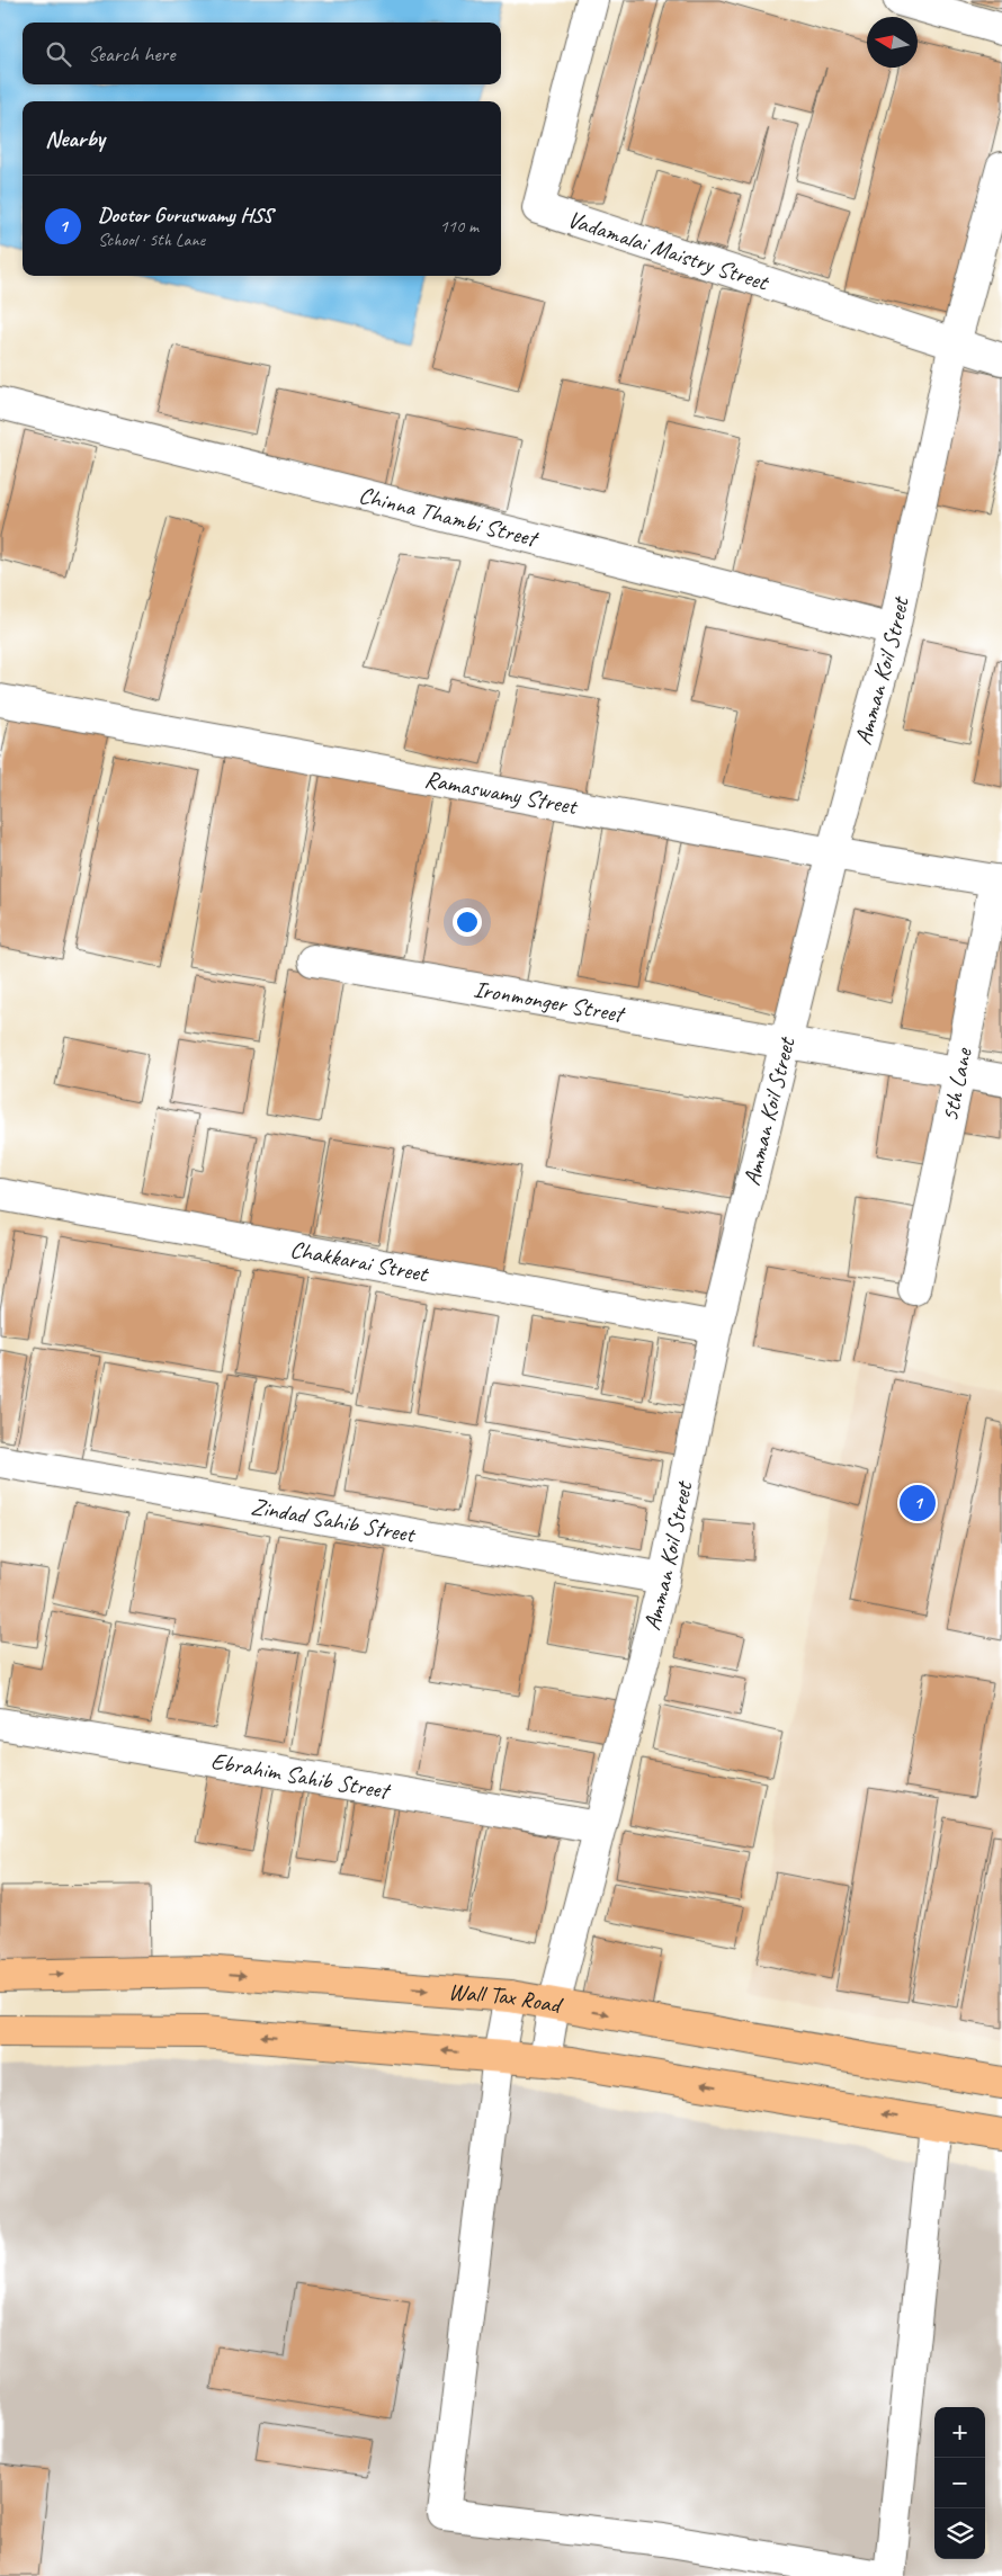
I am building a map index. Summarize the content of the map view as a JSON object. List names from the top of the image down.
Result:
{
  "streets": {
    "main road": ["Wall Tax Road"],
    "street": [
      "Vadamalai Maistry Street",
      "Chinna Thambi Street",
      "Amman Koil Street",
      "Ramaswamy Street",
      "Ironmonger Street",
      "5th Lane",
      "Chakkarai Street",
      "Zindad Sahib Street",
      "Ebrahim Sahib Street"
    ]
  },
  "crossings": [
    ["Vadamalai Maistry Street", "Amman Koil Street"],
    ["Chinna Thambi Street", "Amman Koil Street"],
    ["Amman Koil Street", "Ramaswamy Street"],
    ["Amman Koil Street", "Ironmonger Street"],
    ["Amman Koil Street", "Chakkarai Street"],
    ["Amman Koil Street", "Zindad Sahib Street"],
    ["Amman Koil Street", "Ebrahim Sahib Street"],
    ["Amman Koil Street", "Wall Tax Road"],
    ["Ramaswamy Street", "5th Lane"],
    ["Ironmonger Street", "5th Lane"]
  ],
  "north": "left",
  "page": {
    "search": "Search here",
    "heading": "Nearby",
    "list": [
      {
        "mark": "1",
        "name": "Doctor Guruswamy HSS",
        "note": "School · 5th Lane",
        "value": "110 m"
      }
    ],
    "pins": "1",
    "map_buttons": ["+", "−"]
  }
}
